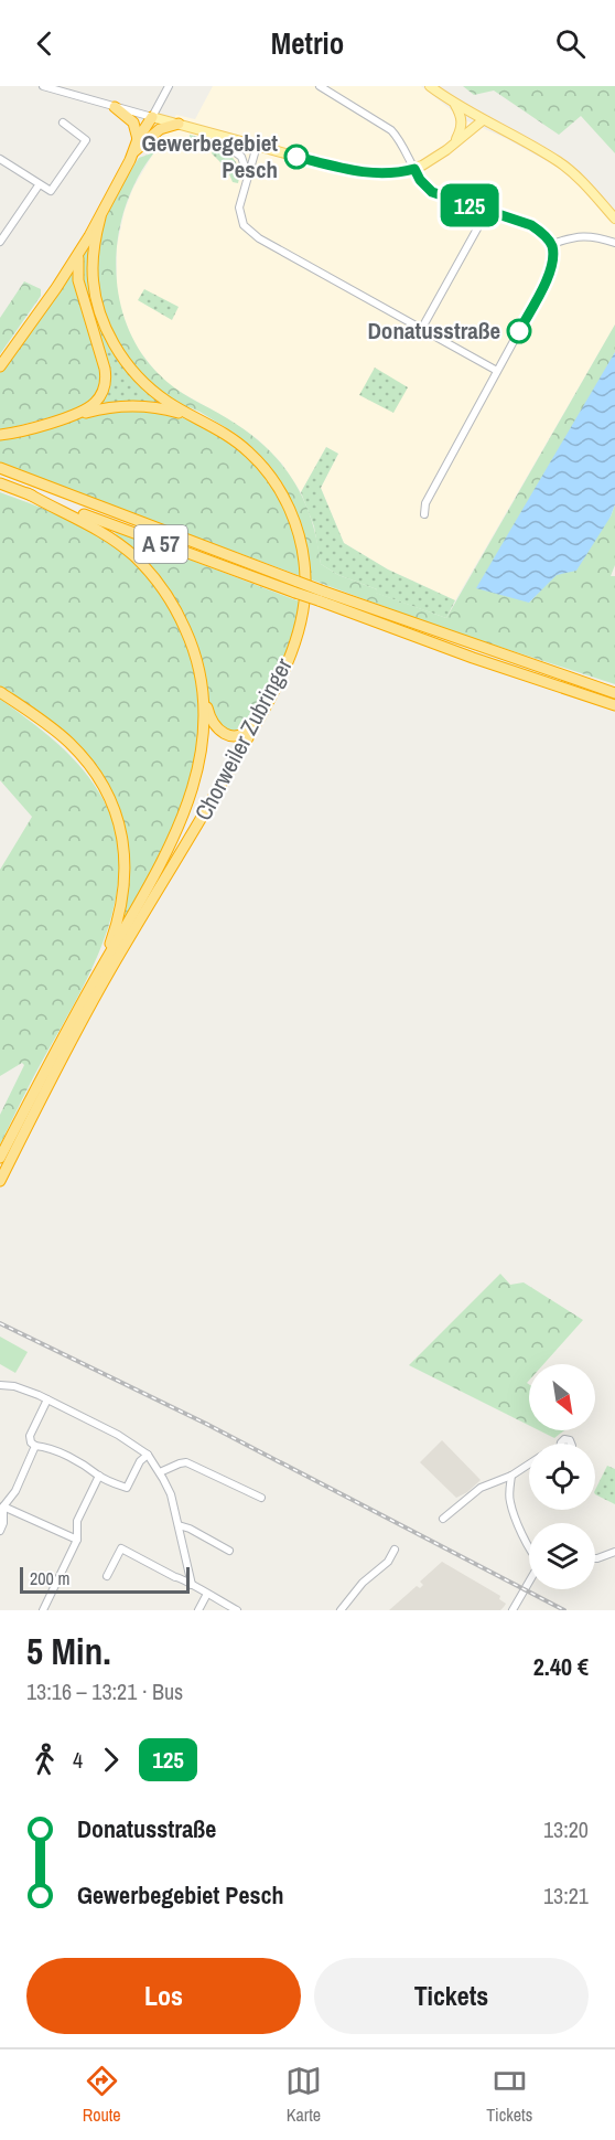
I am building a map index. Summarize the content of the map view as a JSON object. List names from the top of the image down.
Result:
{
  "streets": {
    "highway": ["A 57", "Chorweiler Zubringer"]
  },
  "places": ["Gewerbegebiet Pesch", "Donatusstraße"],
  "lines": ["bus line 125"],
  "scale_bar": "200 m",
  "north": "bottom right",
  "page": {
    "header": "Metrio",
    "on_map": "125",
    "scale": "200 m",
    "heading": ["5 Min.", "13:16 – 13:21 · Bus", "2.40 €"],
    "legs": ["4", "125"],
    "list": [
      {
        "name": "Donatusstraße",
        "value": "13:20"
      },
      {
        "name": "Gewerbegebiet Pesch",
        "value": "13:21"
      }
    ],
    "buttons": ["Los", "Tickets"],
    "tabs": ["Route", "Karte", "Tickets"]
  }
}
